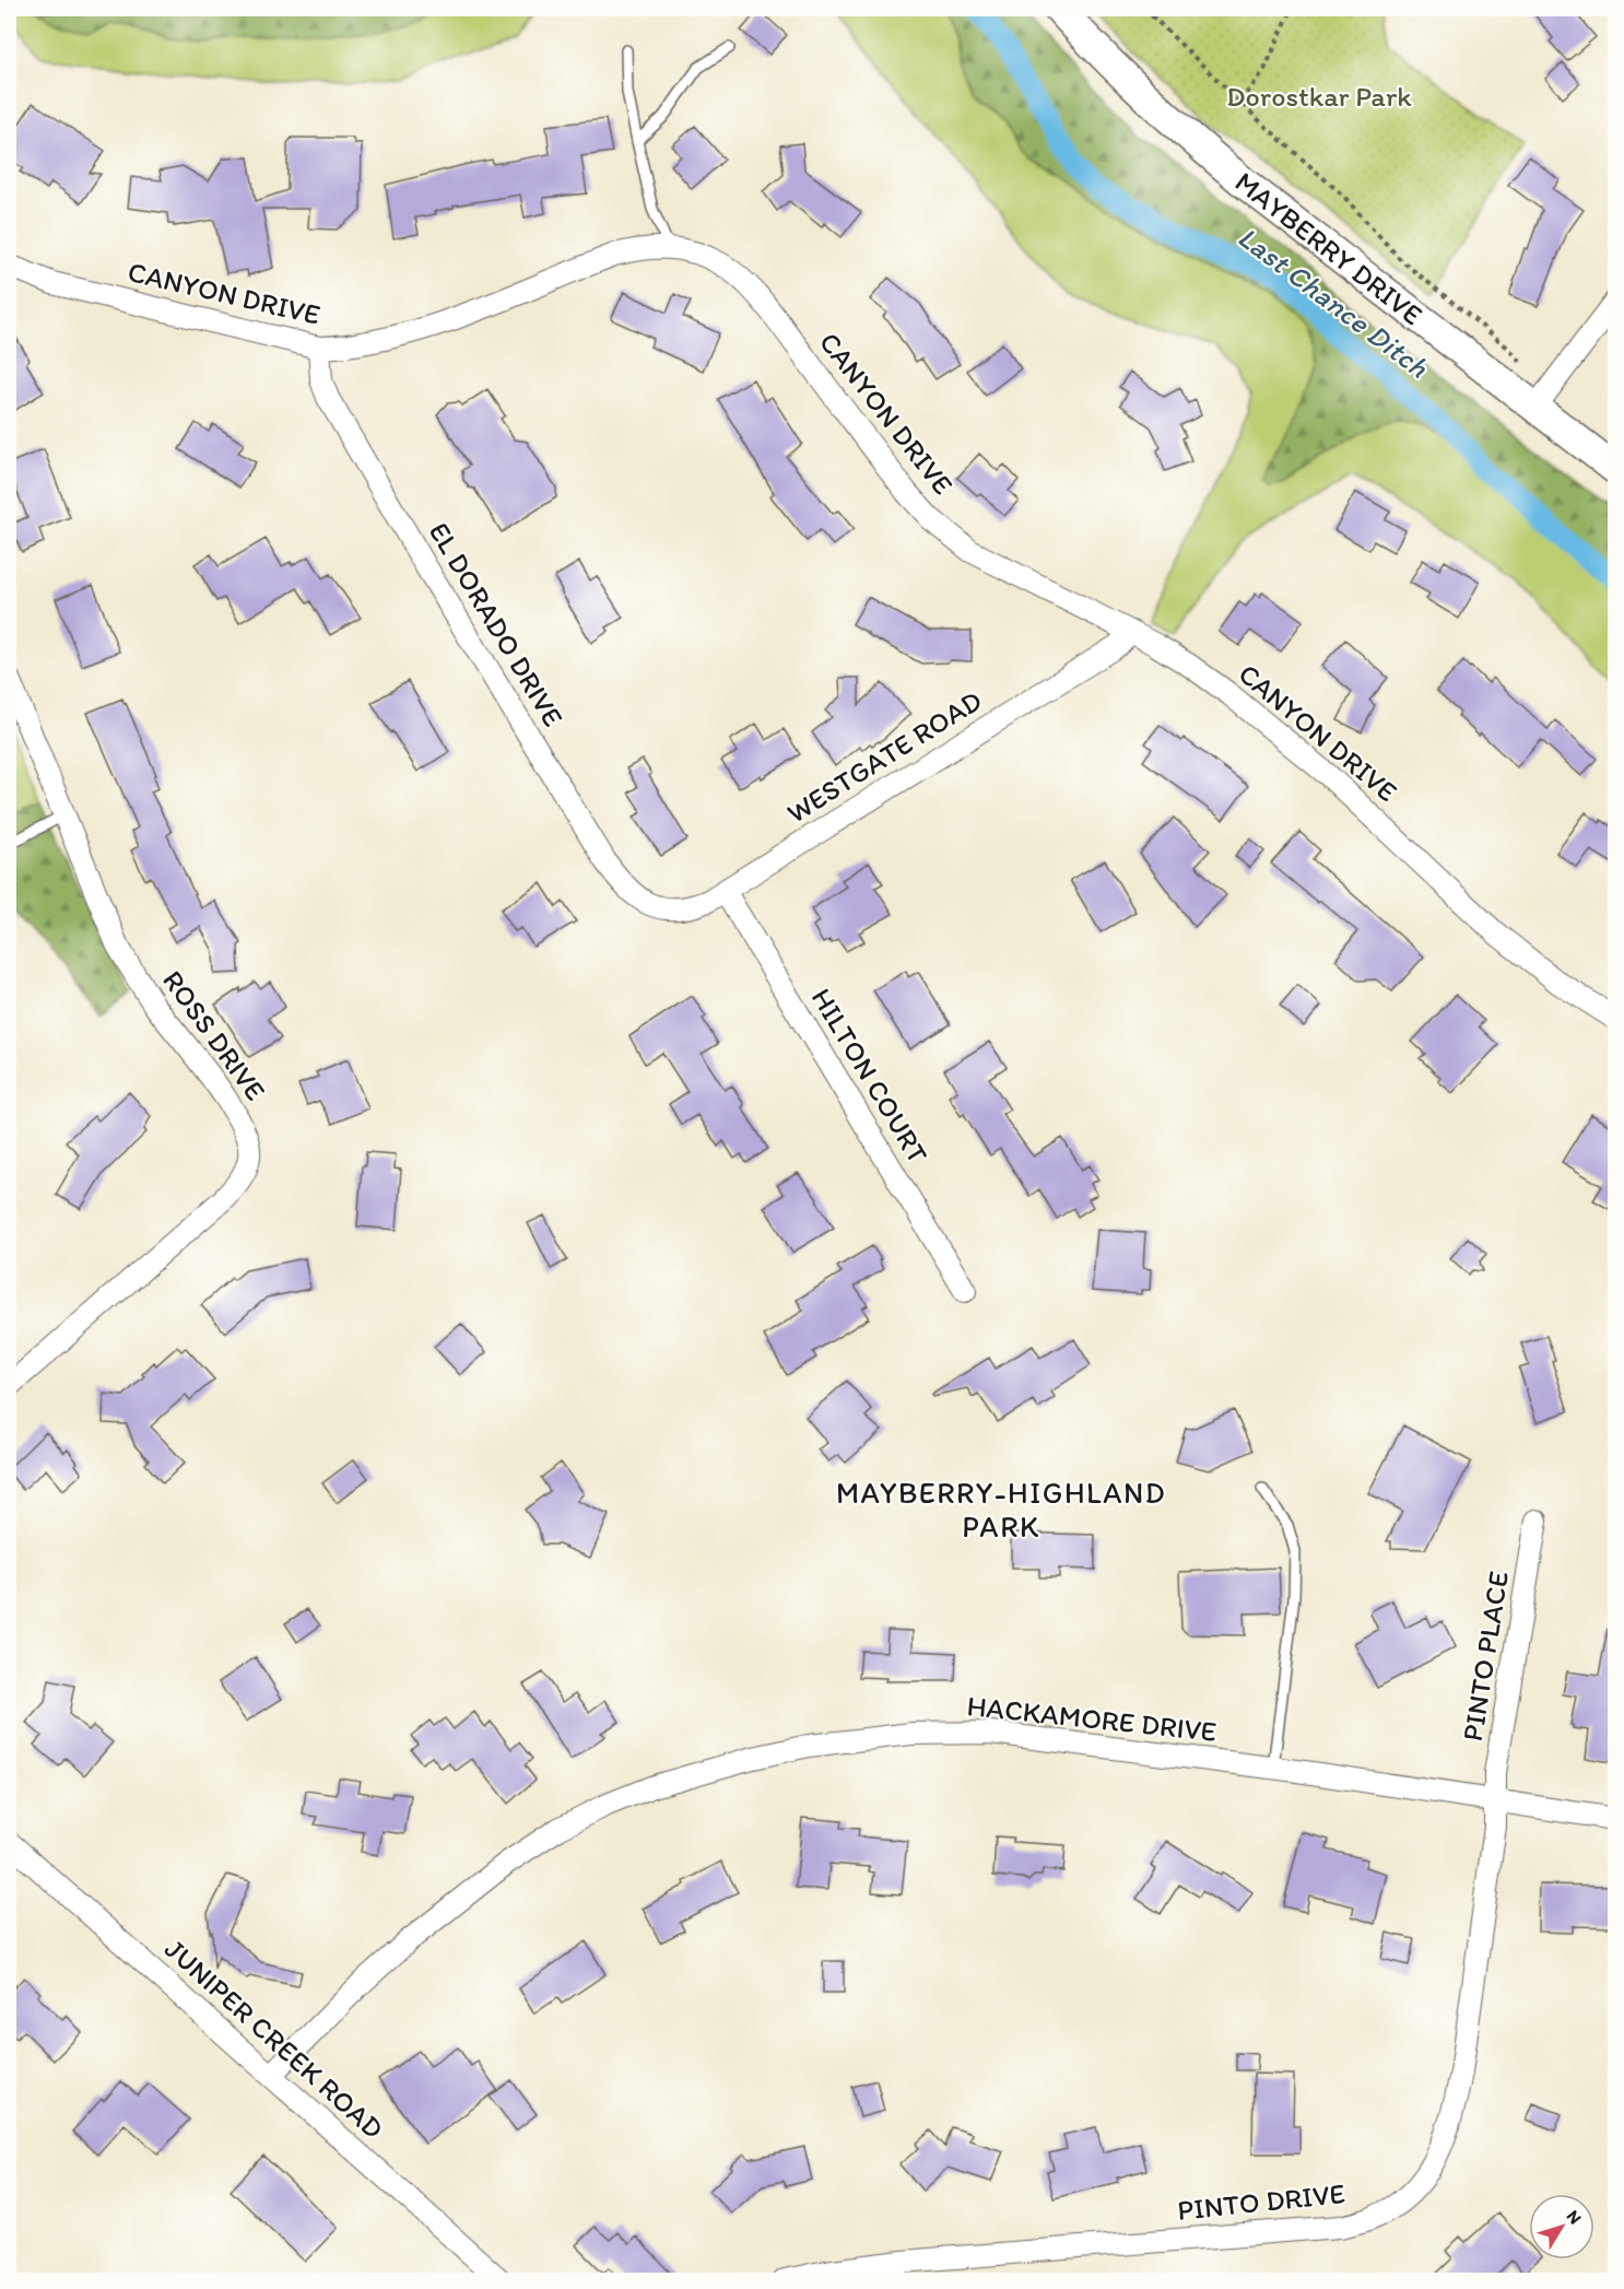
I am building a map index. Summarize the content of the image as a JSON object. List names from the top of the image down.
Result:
{
  "streets": {
    "main road": ["MAYBERRY DRIVE"],
    "street": [
      "CANYON DRIVE",
      "EL DORADO DRIVE",
      "WESTGATE ROAD",
      "ROSS DRIVE",
      "HILTON COURT",
      "PINTO PLACE",
      "HACKAMORE DRIVE",
      "JUNIPER CREEK ROAD",
      "PINTO DRIVE"
    ]
  },
  "crossings": [
    ["CANYON DRIVE", "EL DORADO DRIVE"],
    ["CANYON DRIVE", "WESTGATE ROAD"],
    ["EL DORADO DRIVE", "WESTGATE ROAD"],
    ["WESTGATE ROAD", "HILTON COURT"],
    ["PINTO PLACE", "HACKAMORE DRIVE"],
    ["PINTO PLACE", "PINTO DRIVE"],
    ["HACKAMORE DRIVE", "JUNIPER CREEK ROAD"],
    ["HACKAMORE DRIVE", "PINTO DRIVE"]
  ],
  "districts": ["MAYBERRY-HIGHLAND PARK"],
  "water": ["Last Chance Ditch"],
  "parks": ["Dorostkar Park"],
  "north": "top right"
}
